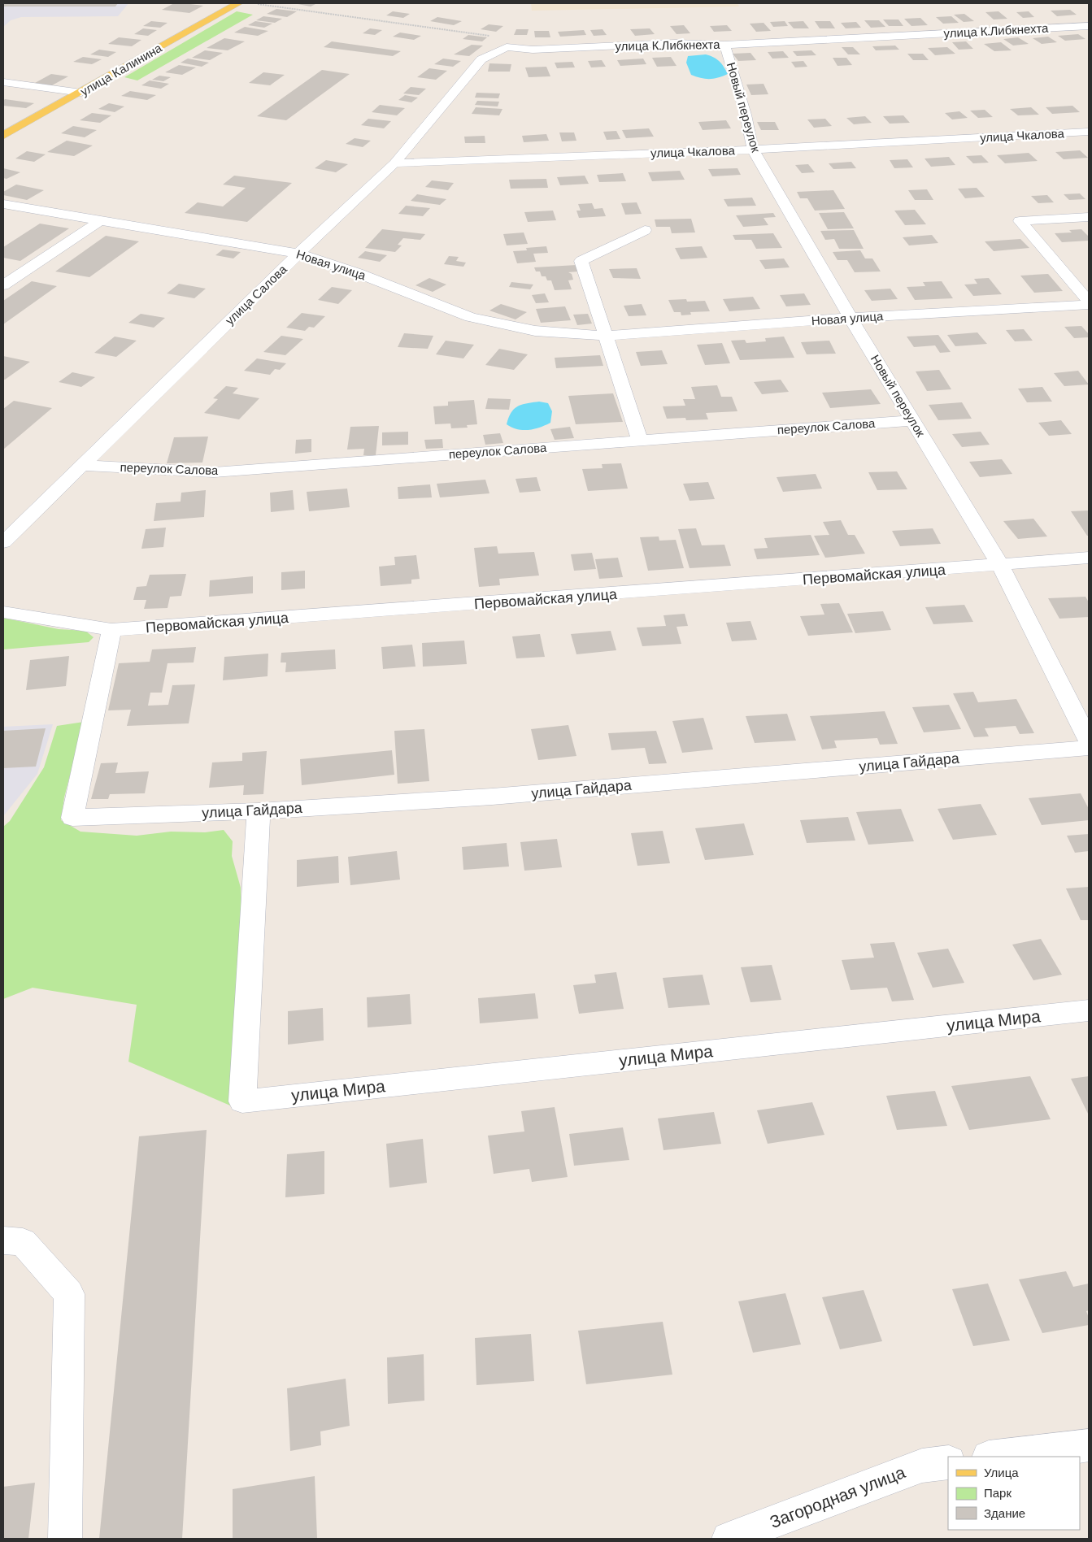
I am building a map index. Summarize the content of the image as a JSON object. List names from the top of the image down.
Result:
{
  "streets": {
    "main road": ["улица Калинина"],
    "street": [
      "улица К.Либкнехта",
      "Новый переулок",
      "улица Чкалова",
      "Новая улица",
      "улица Салова",
      "переулок Салова",
      "Первомайская улица",
      "улица Гайдара",
      "улица Мира",
      "Загородная улица"
    ]
  },
  "crossings": [
    ["улица К.Либкнехта", "Новый переулок"],
    ["улица К.Либкнехта", "улица Салова"],
    ["Новый переулок", "улица Чкалова"],
    ["Новый переулок", "Новая улица"],
    ["Новый переулок", "переулок Салова"],
    ["Новый переулок", "Первомайская улица"],
    ["улица Чкалова", "улица Салова"],
    ["Новая улица", "улица Салова"],
    ["улица Салова", "переулок Салова"],
    ["Первомайская улица", "улица Гайдара"],
    ["улица Гайдара", "улица Мира"]
  ],
  "legend": ["Улица", "Парк", "Здание"]
}
